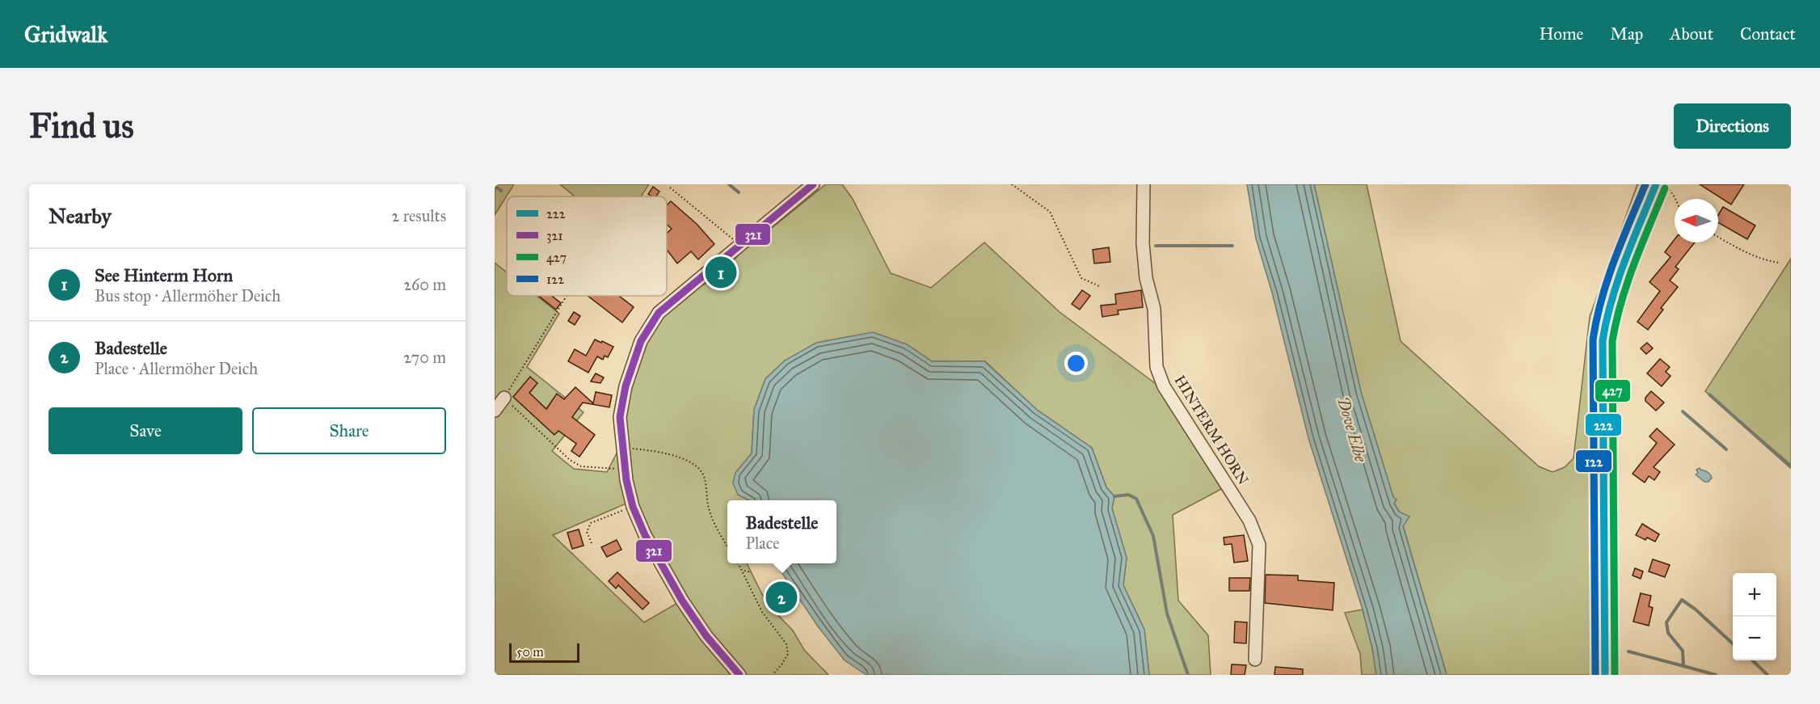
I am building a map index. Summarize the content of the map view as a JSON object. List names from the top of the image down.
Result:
{
  "streets": {
    "street": ["HINTERM HORN"]
  },
  "water": ["Dove Elbe"],
  "lines": [
    "transit line 222",
    "transit line 321",
    "transit line 122",
    "transit line 427"
  ],
  "legend": [
    "222",
    "321",
    "427",
    "122"
  ],
  "scale_bar": "50 m",
  "north": "left",
  "page": {
    "header": "Gridwalk",
    "nav": [
      "Home",
      "Map",
      "About",
      "Contact"
    ],
    "buttons": [
      "Directions",
      ["Save", "Share"]
    ],
    "title": "Find us",
    "heading": ["Nearby", "2 results"],
    "list": [
      {
        "mark": "1",
        "name": "See Hinterm Horn",
        "note": "Bus stop · Allermöher Deich",
        "value": "260 m"
      },
      {
        "mark": "2",
        "name": "Badestelle",
        "note": "Place · Allermöher Deich",
        "value": "270 m"
      }
    ],
    "pins": ["1", "2"],
    "popup": ["Badestelle", "Place"],
    "map_buttons": ["+", "−"],
    "scale": "50 m"
  }
}
